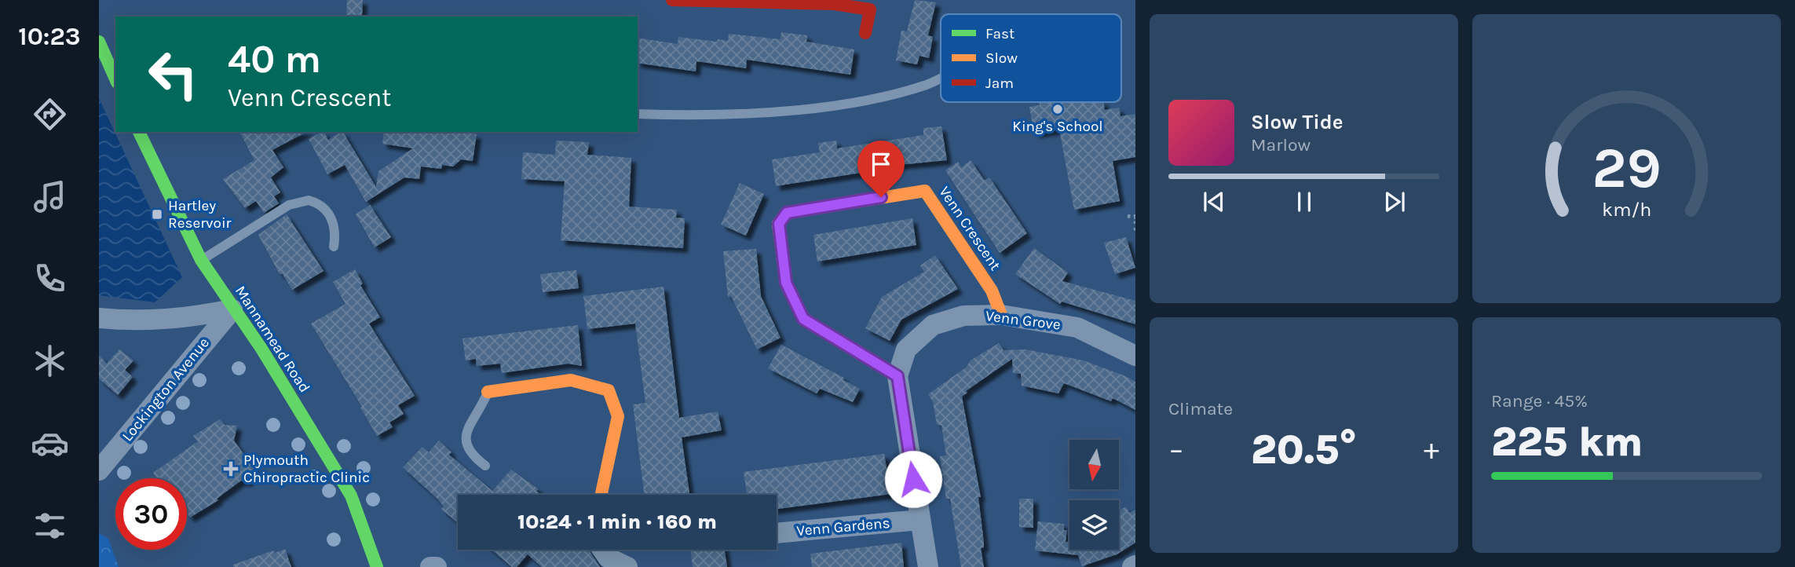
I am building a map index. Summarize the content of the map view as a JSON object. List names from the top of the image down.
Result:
{
  "streets": {
    "street": [
      "Venn Crescent",
      "Venn Grove",
      "Mannamead Road",
      "Lockington Avenue",
      "Venn Gardens"
    ]
  },
  "crossings": [
    ["Venn Crescent", "Venn Grove"],
    ["Venn Grove", "Venn Gardens"],
    ["Mannamead Road", "Lockington Avenue"]
  ],
  "places": {
    "other": ["King's School"],
    "transit": ["Hartley Reservoir"],
    "health": ["Plymouth Chiropractic Clinic"]
  },
  "legend": ["Fast", "Slow", "Jam"],
  "north": "bottom",
  "page": {
    "tabs": "10:23",
    "turn": ["40 m", "Venn Crescent"],
    "song": ["Slow Tide", "Marlow"],
    "tile": [
      "Climate",
      ["Range · 45%", "225 km"]
    ],
    "heat": ["−", "20.5°", "+"],
    "limit": "30",
    "trip": "10:24 · 1 min · 160 m",
    "gauge": ["29", "km/h"]
  }
}
